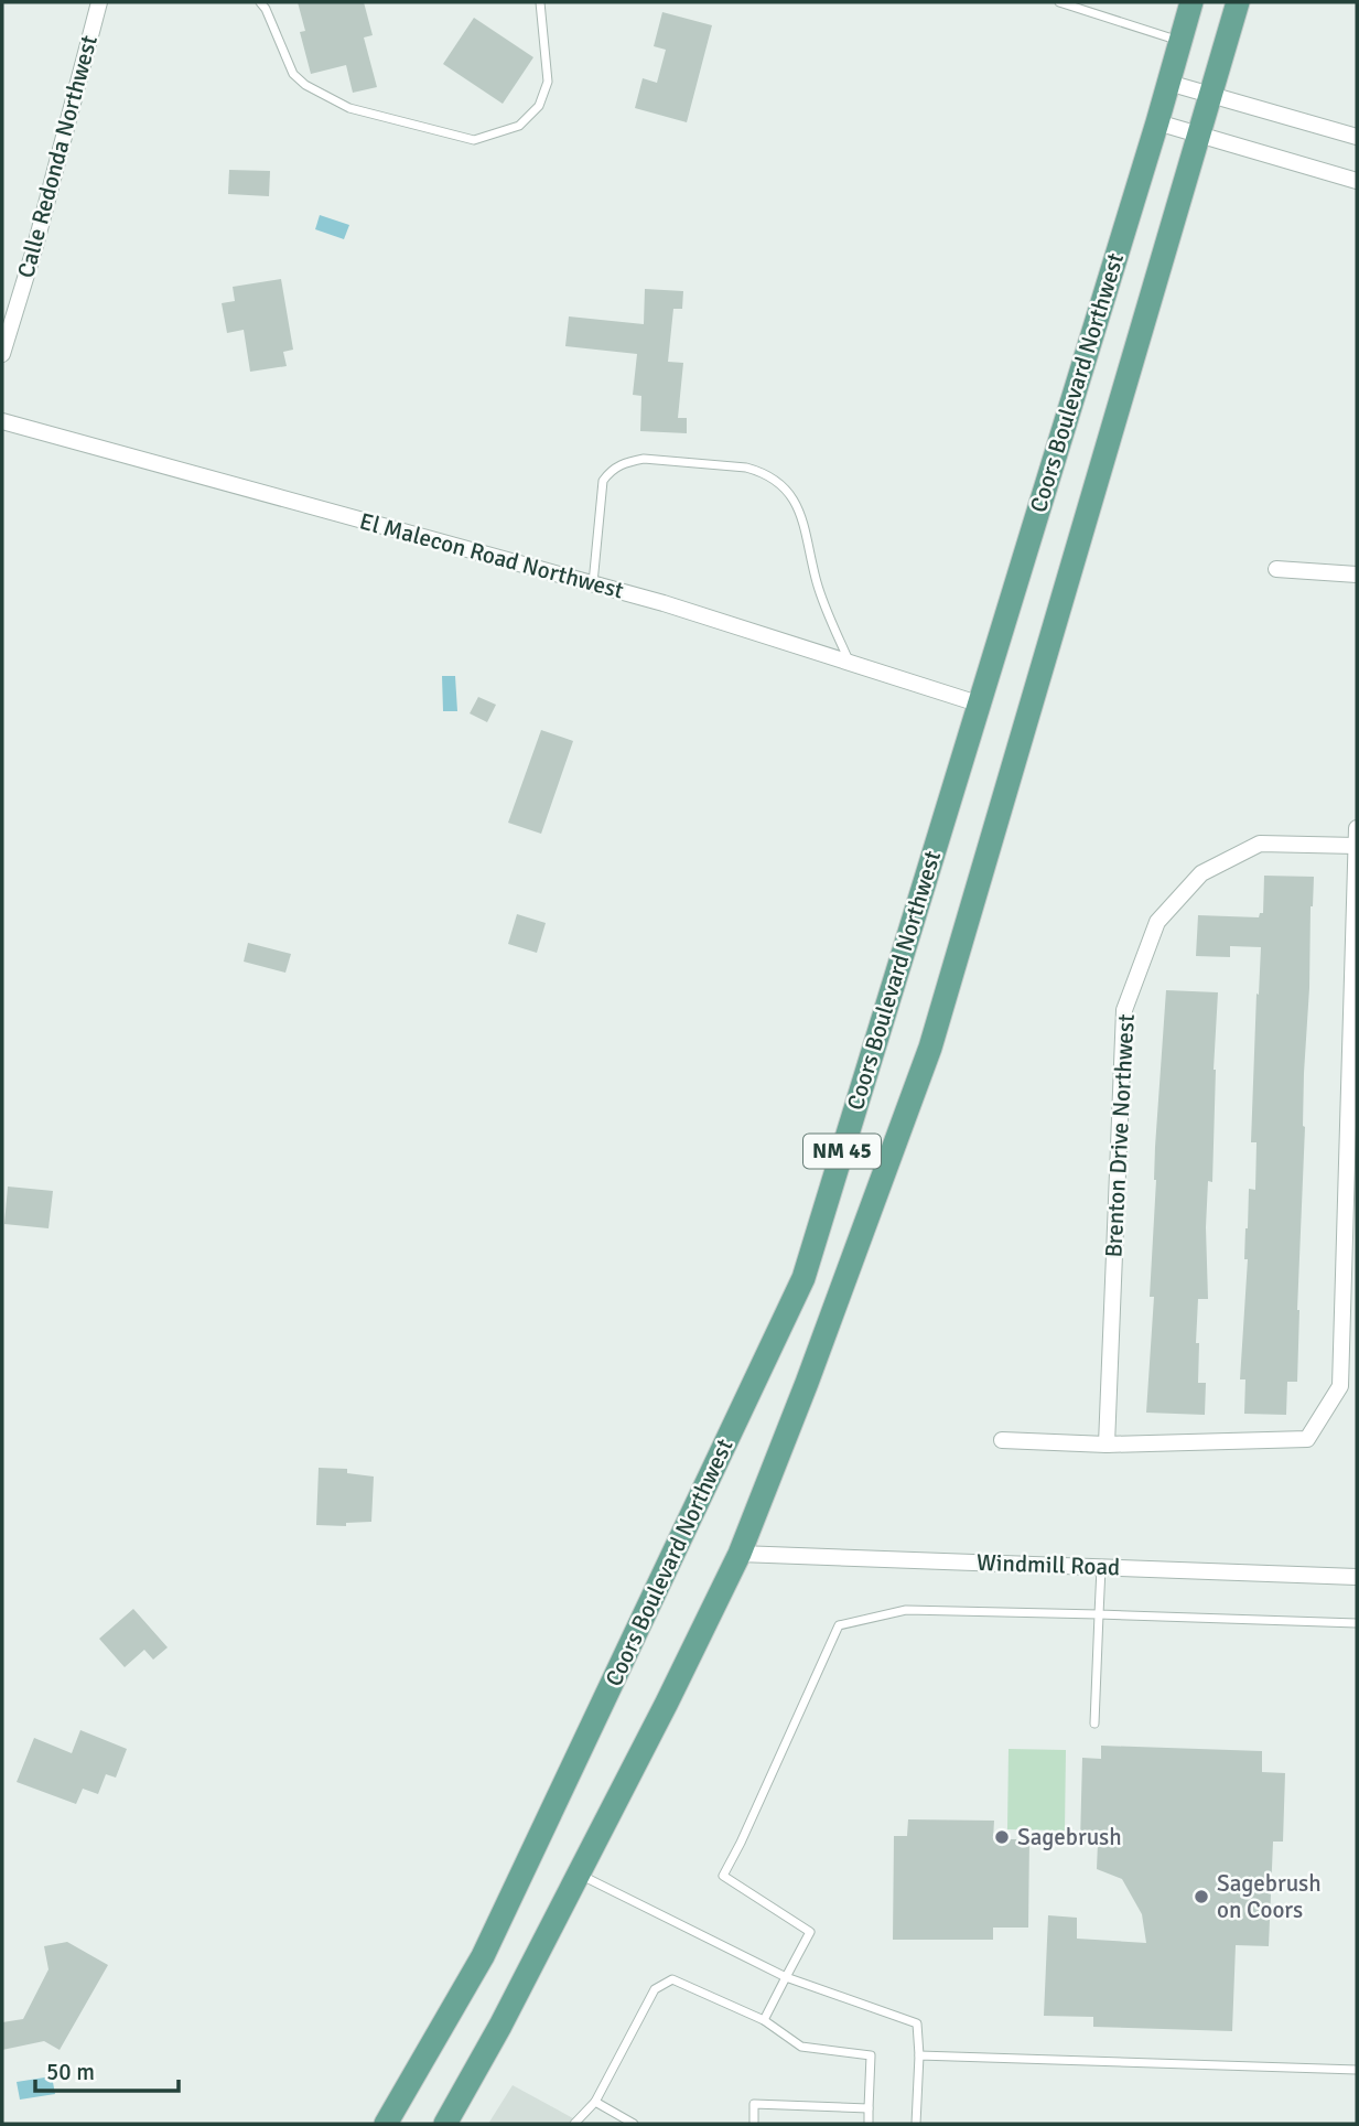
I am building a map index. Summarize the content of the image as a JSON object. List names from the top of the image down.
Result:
{
  "streets": {
    "main road": ["Coors Boulevard Northwest", "NM 45"],
    "street": [
      "Calle Redonda Northwest",
      "El Malecon Road Northwest",
      "Brenton Drive Northwest",
      "Windmill Road"
    ]
  },
  "crossings": [
    ["Coors Boulevard Northwest", "El Malecon Road Northwest"],
    ["Coors Boulevard Northwest", "Windmill Road"]
  ],
  "places": ["Sagebrush", "Sagebrush on Coors"],
  "scale_bar": "50 m"
}
